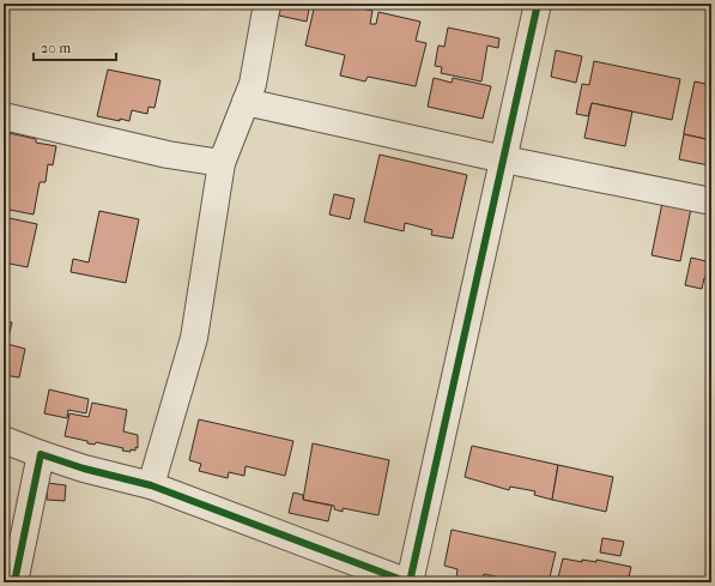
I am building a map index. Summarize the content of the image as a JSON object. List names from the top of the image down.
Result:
{
  "scale_bar": "20 m"
}
